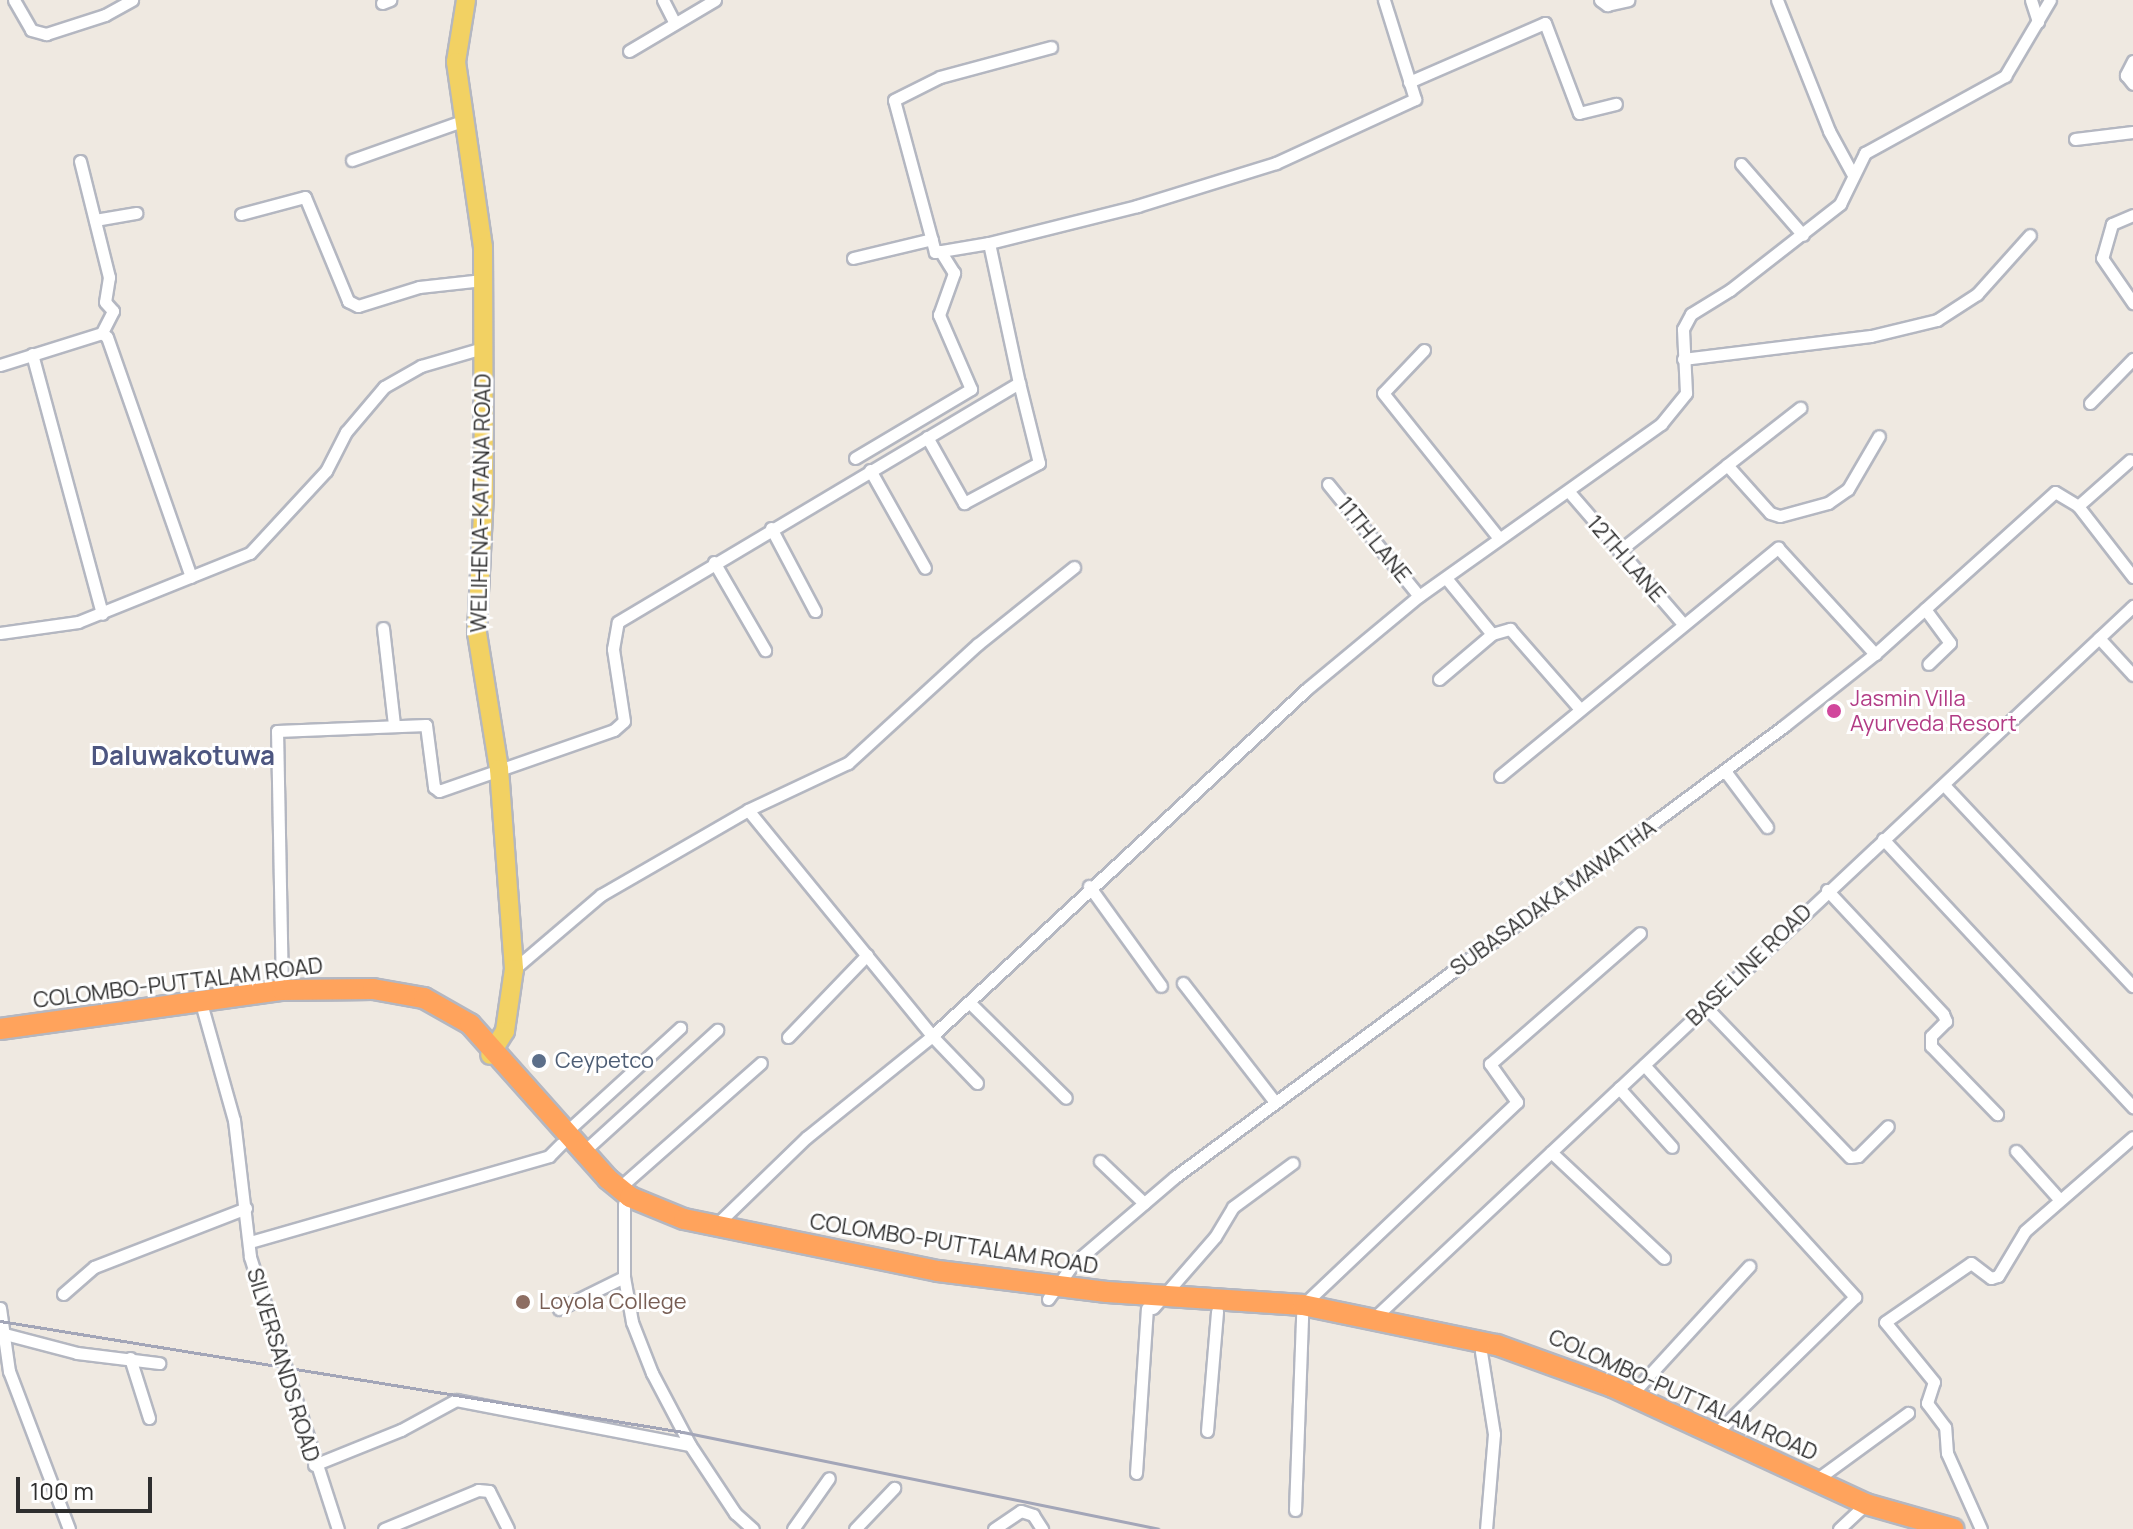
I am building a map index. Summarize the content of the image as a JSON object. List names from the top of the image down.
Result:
{
  "streets": {
    "highway": ["COLOMBO-PUTTALAM ROAD"],
    "main road": ["WELIHENA-KATANA ROAD"],
    "street": [
      "11TH LANE",
      "12TH LANE",
      "SUBASADAKA MAWATHA",
      "BASE LINE ROAD",
      "SILVERSANDS ROAD"
    ]
  },
  "crossings": [
    ["WELIHENA-KATANA ROAD", "COLOMBO-PUTTALAM ROAD"],
    ["SUBASADAKA MAWATHA", "COLOMBO-PUTTALAM ROAD"],
    ["BASE LINE ROAD", "COLOMBO-PUTTALAM ROAD"],
    ["COLOMBO-PUTTALAM ROAD", "SILVERSANDS ROAD"]
  ],
  "districts": ["Daluwakotuwa"],
  "places": ["Jasmin Villa Ayurveda Resort", "Ceypetco", "Loyola College"],
  "scale_bar": "100 m"
}
